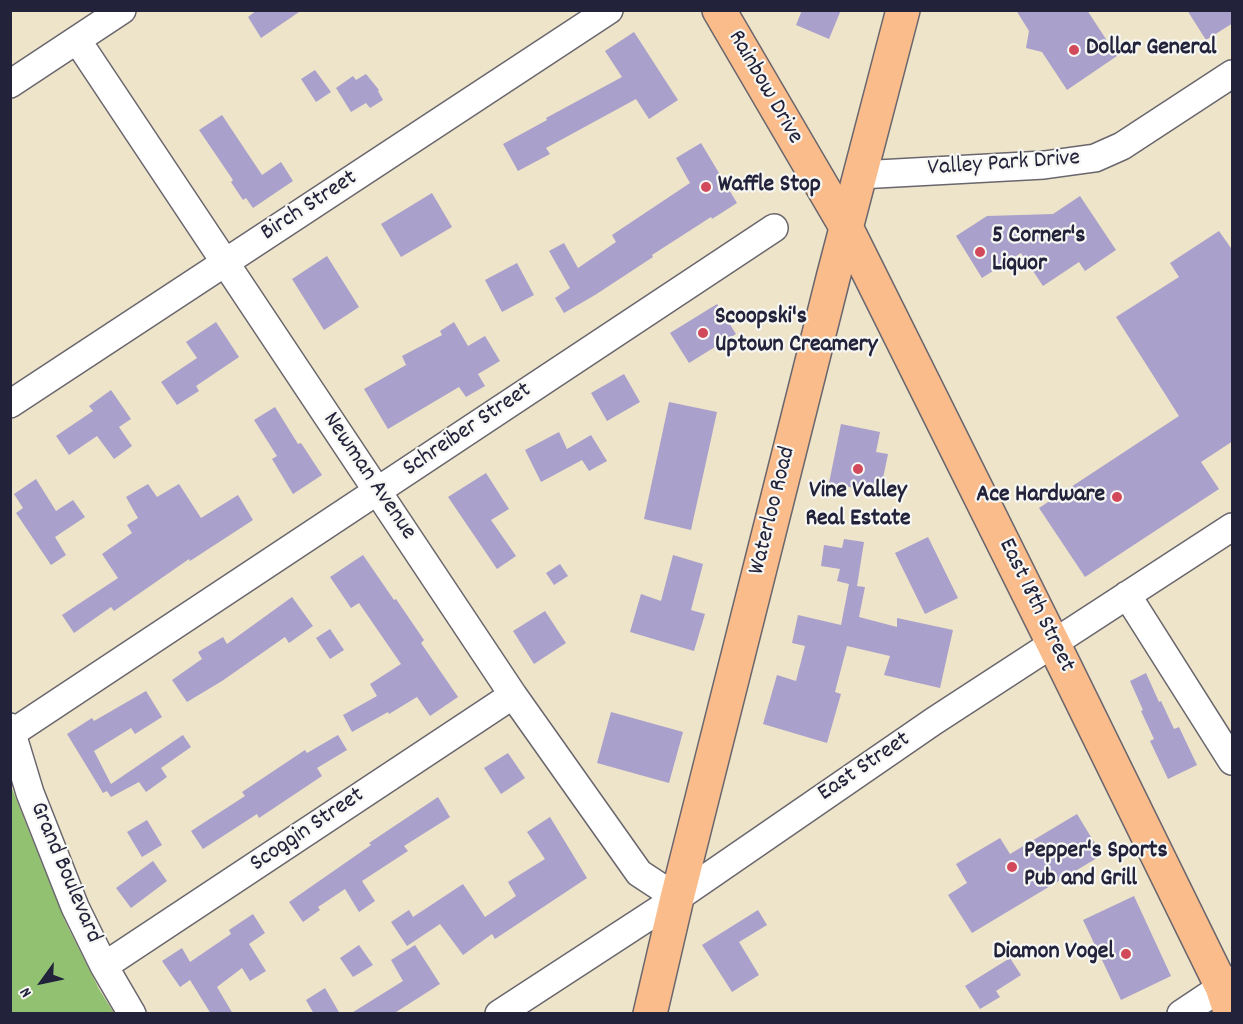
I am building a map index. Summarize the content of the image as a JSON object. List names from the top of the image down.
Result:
{
  "streets": {
    "main road": ["Rainbow Drive", "Waterloo Road", "East 18th Street"],
    "street": [
      "Valley Park Drive",
      "Birch Street",
      "Schreiber Street",
      "Newman Avenue",
      "East Street",
      "Scoggin Street",
      "Grand Boulevard"
    ]
  },
  "crossings": [
    ["Rainbow Drive", "Waterloo Road"],
    ["Rainbow Drive", "East 18th Street"],
    ["Valley Park Drive", "Waterloo Road"],
    ["Birch Street", "Newman Avenue"],
    ["Schreiber Street", "Newman Avenue"],
    ["Schreiber Street", "Grand Boulevard"],
    ["Newman Avenue", "Waterloo Road"],
    ["Newman Avenue", "East Street"],
    ["Newman Avenue", "Scoggin Street"],
    ["Waterloo Road", "East 18th Street"],
    ["Waterloo Road", "East Street"],
    ["East 18th Street", "East Street"],
    ["Scoggin Street", "Grand Boulevard"]
  ],
  "places": [
    "Dollar General",
    "Waffle Stop",
    "5 Corner's Liquor",
    "Scoopski's Uptown Creamery",
    "Vine Valley Real Estate",
    "Ace Hardware",
    "Pepper's Sports Pub and Grill",
    "Diamon Vogel"
  ],
  "north": "bottom left"
}
